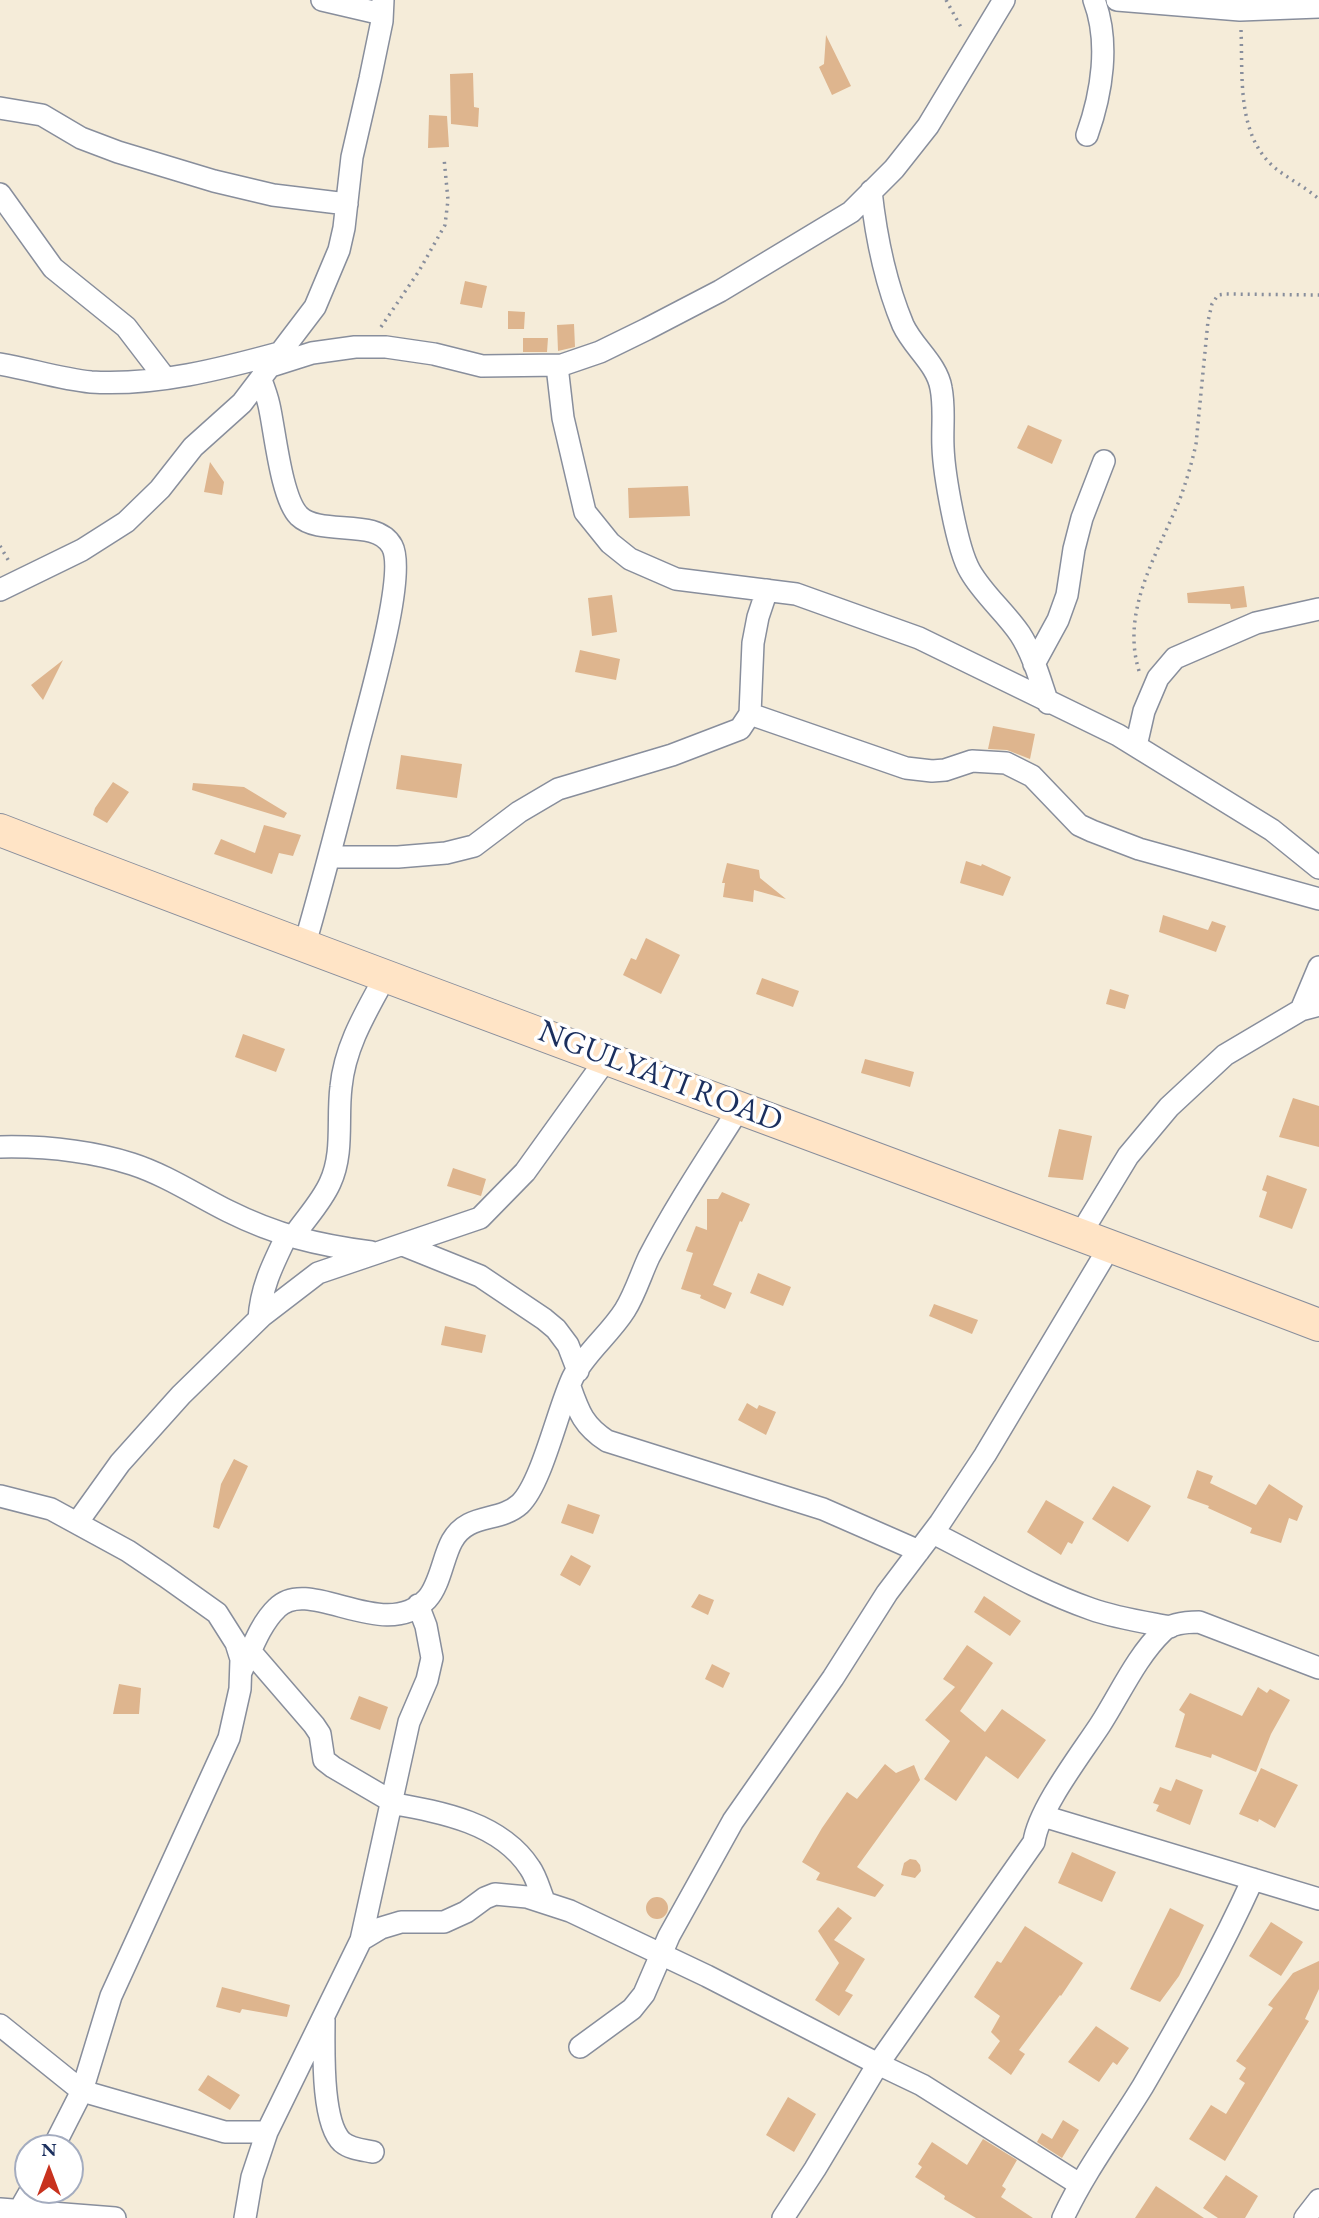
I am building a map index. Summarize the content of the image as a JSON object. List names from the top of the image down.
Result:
{
  "streets": {
    "main road": ["NGULYATI ROAD"]
  },
  "north": "top"
}
